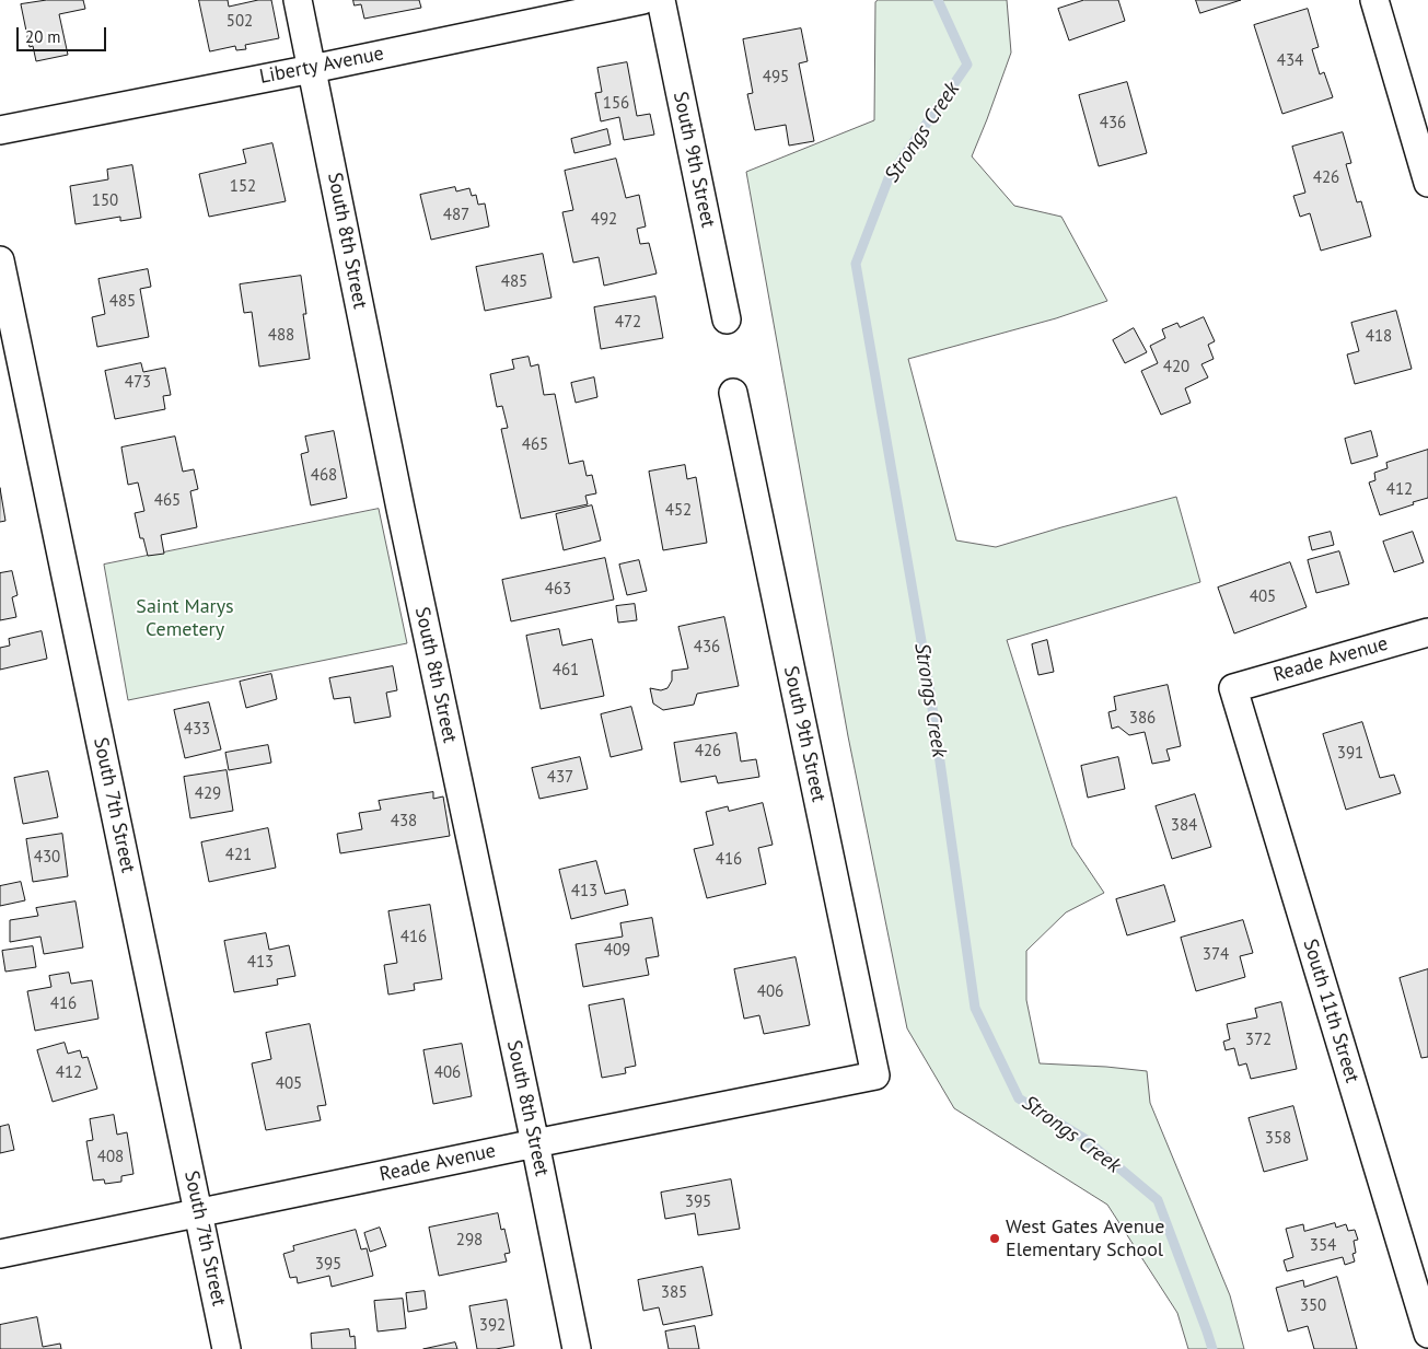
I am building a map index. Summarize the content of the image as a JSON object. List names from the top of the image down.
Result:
{
  "streets": {
    "street": [
      "Liberty Avenue",
      "South 9th Street",
      "South 8th Street",
      "Reade Avenue",
      "South 7th Street",
      "South 11th Street"
    ]
  },
  "crossings": [
    ["Liberty Avenue", "South 8th Street"],
    ["South 9th Street", "Reade Avenue"],
    ["South 8th Street", "Reade Avenue"],
    ["Reade Avenue", "South 7th Street"],
    ["Reade Avenue", "South 11th Street"]
  ],
  "water": ["Strongs Creek"],
  "parks": ["Saint Marys Cemetery"],
  "places": ["West Gates Avenue Elementary School"],
  "house_numbers": [
    "502",
    "434",
    "495",
    "156",
    "436",
    "426",
    "152",
    "150",
    "487",
    "492",
    "485",
    "485",
    "472",
    "488",
    "418",
    "420",
    "473",
    "465",
    "468",
    "412",
    "465",
    "452",
    "463",
    "405",
    "436",
    "461",
    "386",
    "433",
    "426",
    "391",
    "437",
    "429",
    "438",
    "384",
    "421",
    "430",
    "416",
    "413",
    "416",
    "409",
    "374",
    "413",
    "406",
    "416",
    "372",
    "412",
    "406",
    "405",
    "358",
    "408",
    "395",
    "298",
    "354",
    "395",
    "385",
    "350",
    "392"
  ],
  "scale_bar": "20 m"
}
